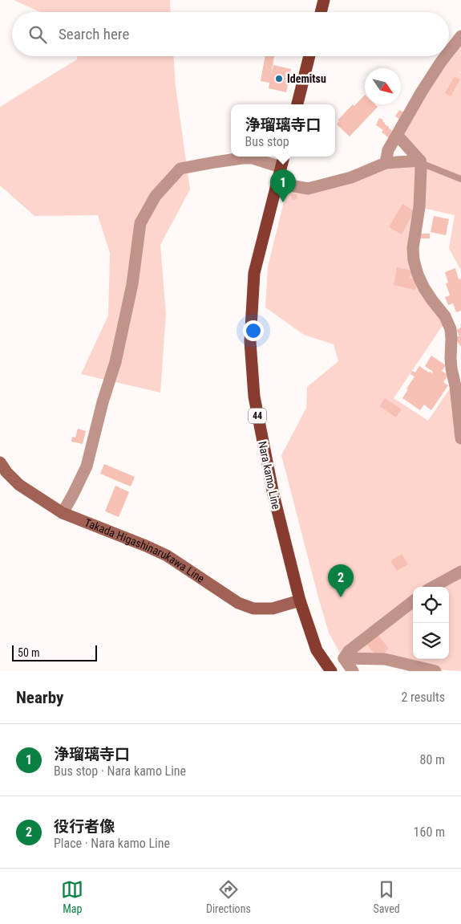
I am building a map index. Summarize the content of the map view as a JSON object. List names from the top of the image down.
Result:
{
  "streets": {
    "main road": ["44", "Nara kamo Line", "Takada Higashinarukawa Line"]
  },
  "crossings": [
    ["Nara kamo Line", "Takada Higashinarukawa Line"]
  ],
  "places": ["Idemitsu"],
  "scale_bar": "50 m",
  "north": "bottom right",
  "page": {
    "search": "Search here",
    "popup": ["浄瑠璃寺口", "Bus stop"],
    "pins": ["1", "2"],
    "scale": "50 m",
    "heading": ["Nearby", "2 results"],
    "list": [
      {
        "mark": "1",
        "name": "浄瑠璃寺口",
        "note": "Bus stop · Nara kamo Line",
        "value": "80 m"
      },
      {
        "mark": "2",
        "name": "役行者像",
        "note": "Place · Nara kamo Line",
        "value": "160 m"
      }
    ],
    "nav": ["Map", "Directions", "Saved"]
  }
}
